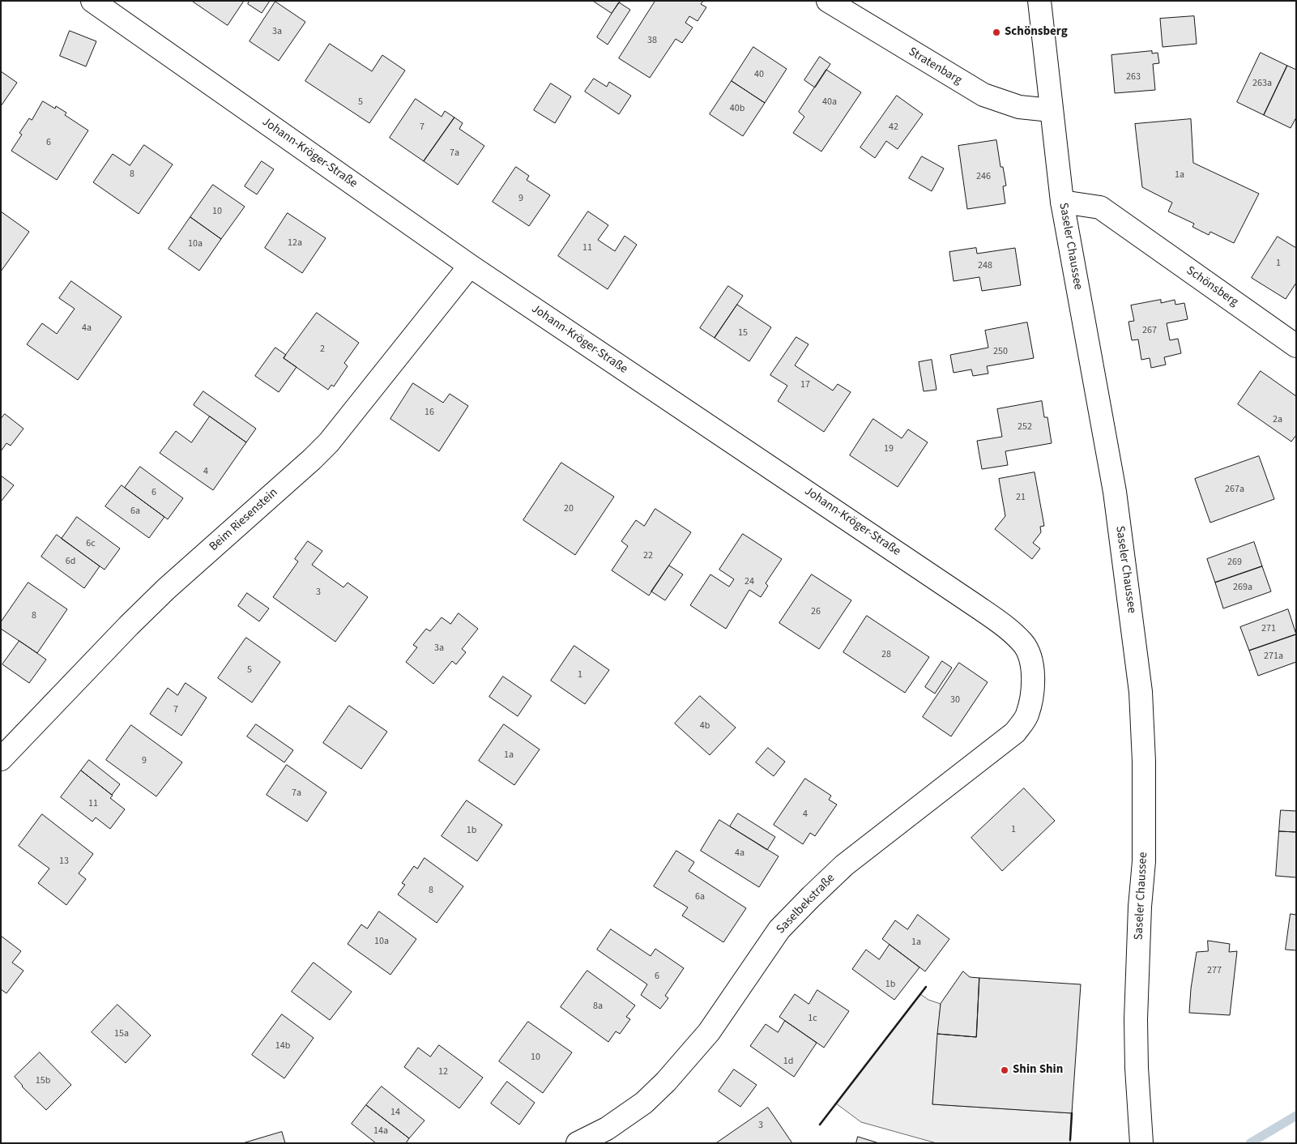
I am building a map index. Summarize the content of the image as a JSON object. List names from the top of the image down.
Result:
{
  "streets": {
    "street": [
      "Stratenbarg",
      "Johann-Kröger-Straße",
      "Saseler Chaussee",
      "Schönsberg",
      "Beim Riesenstein",
      "Saselbekstraße"
    ]
  },
  "crossings": [
    ["Stratenbarg", "Saseler Chaussee"],
    ["Johann-Kröger-Straße", "Beim Riesenstein"],
    ["Johann-Kröger-Straße", "Saselbekstraße"],
    ["Saseler Chaussee", "Schönsberg"]
  ],
  "places": ["Schönsberg", "Shin Shin"],
  "house_numbers": [
    "3a",
    "38",
    "40",
    "263",
    "263a",
    "5",
    "40a",
    "40b",
    "7",
    "42",
    "6",
    "7a",
    "8",
    "1a",
    "246",
    "9",
    "10",
    "12a",
    "10a",
    "11",
    "1",
    "248",
    "4a",
    "267",
    "15",
    "2",
    "250",
    "17",
    "16",
    "2a",
    "252",
    "19",
    "4",
    "267a",
    "6",
    "21",
    "20",
    "6a",
    "6c",
    "22",
    "6d",
    "269",
    "24",
    "269a",
    "3",
    "26",
    "8",
    "271",
    "3a",
    "28",
    "271a",
    "5",
    "1",
    "30",
    "7",
    "4b",
    "1a",
    "9",
    "7a",
    "11",
    "4",
    "1",
    "1b",
    "4a",
    "13",
    "8",
    "6a",
    "10a",
    "1a",
    "277",
    "6",
    "1b",
    "8a",
    "1c",
    "15a",
    "14b",
    "10",
    "1d",
    "12",
    "15b",
    "14",
    "3",
    "14a"
  ]
}
